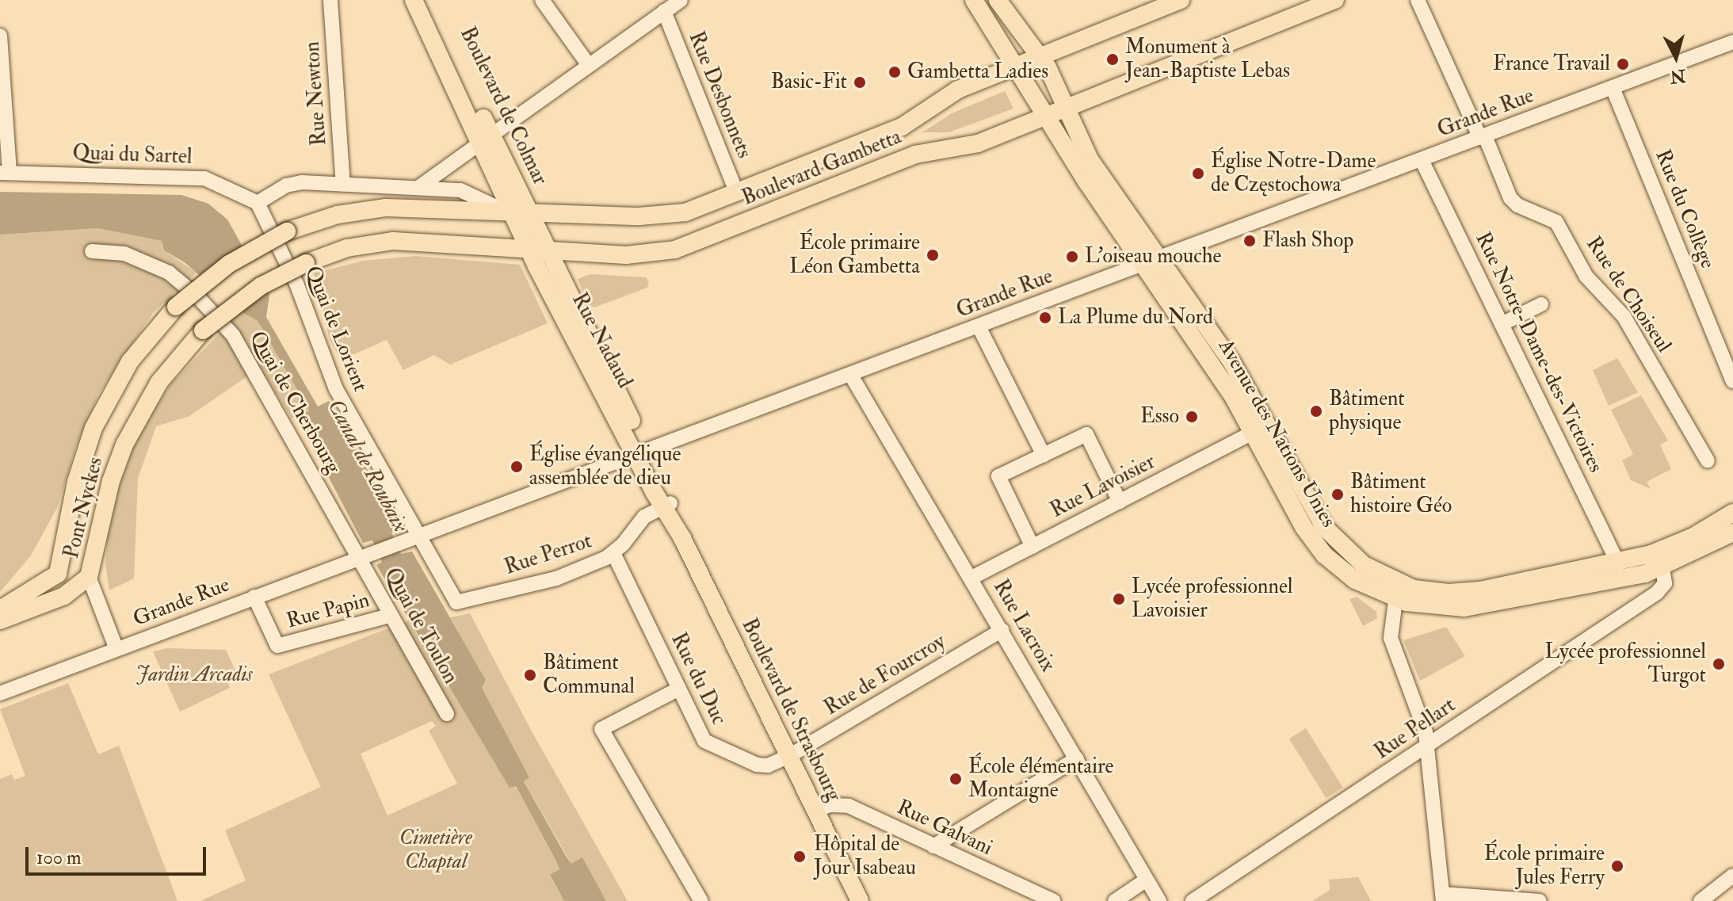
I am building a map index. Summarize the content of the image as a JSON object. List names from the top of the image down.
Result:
{
  "streets": {
    "main road": [
      "Boulevard de Colmar",
      "Boulevard Gambetta",
      "Rue Nadaud",
      "Avenue des Nations Unies",
      "Pont Nyckes",
      "Boulevard de Strasbourg"
    ],
    "street": [
      "Rue Newton",
      "Rue Desbonnets",
      "Grande Rue",
      "Quai du Sartel",
      "Rue du Collège",
      "Rue de Choiseul",
      "Quai de Lorient",
      "Rue Notre-Dame-des-Victoires",
      "Quai de Cherbourg",
      "Rue Lavoisier",
      "Rue Perrot",
      "Rue Papin",
      "Quai de Toulon",
      "Rue Lacroix",
      "Rue de Fourcroy",
      "Rue du Duc",
      "Rue Pellart",
      "Rue Galvani"
    ]
  },
  "crossings": [
    ["Rue Newton", "Boulevard Gambetta"],
    ["Rue Desbonnets", "Boulevard Gambetta"],
    ["Boulevard de Colmar", "Boulevard Gambetta"],
    ["Boulevard de Colmar", "Rue Nadaud"],
    ["Grande Rue", "Rue du Collège"],
    ["Grande Rue", "Rue de Choiseul"],
    ["Grande Rue", "Quai de Lorient"],
    ["Grande Rue", "Rue Nadaud"],
    ["Grande Rue", "Rue Notre-Dame-des-Victoires"],
    ["Grande Rue", "Quai de Cherbourg"],
    ["Grande Rue", "Avenue des Nations Unies"],
    ["Grande Rue", "Pont Nyckes"],
    ["Grande Rue", "Rue Papin"],
    ["Grande Rue", "Quai de Toulon"],
    ["Grande Rue", "Rue Lacroix"],
    ["Grande Rue", "Boulevard de Strasbourg"],
    ["Quai du Sartel", "Boulevard Gambetta"],
    ["Quai du Sartel", "Quai de Lorient"],
    ["Boulevard Gambetta", "Quai de Lorient"],
    ["Boulevard Gambetta", "Rue Nadaud"],
    ["Boulevard Gambetta", "Avenue des Nations Unies"],
    ["Boulevard Gambetta", "Pont Nyckes"],
    ["Quai de Lorient", "Rue Perrot"],
    ["Rue Nadaud", "Boulevard de Strasbourg"],
    ["Rue Notre-Dame-des-Victoires", "Avenue des Nations Unies"],
    ["Quai de Cherbourg", "Quai de Toulon"],
    ["Avenue des Nations Unies", "Rue Lavoisier"],
    ["Avenue des Nations Unies", "Rue Pellart"],
    ["Rue Lavoisier", "Rue Lacroix"],
    ["Rue Perrot", "Rue du Duc"],
    ["Rue Perrot", "Boulevard de Strasbourg"],
    ["Rue Papin", "Quai de Toulon"],
    ["Rue Lacroix", "Rue de Fourcroy"],
    ["Rue de Fourcroy", "Rue du Duc"],
    ["Rue de Fourcroy", "Boulevard de Strasbourg"],
    ["Rue du Duc", "Boulevard de Strasbourg"],
    ["Boulevard de Strasbourg", "Rue Galvani"]
  ],
  "water": ["Canal de Roubaix"],
  "parks": ["Jardin Arcadis", "Cimetière Chaptal"],
  "places": [
    "Monument à Jean-Baptiste Lebas",
    "France Travail",
    "Gambetta Ladies",
    "Basic-Fit",
    "Église Notre-Dame de Częstochowa",
    "Flash Shop",
    "École primaire Léon Gambetta",
    "L'oiseau mouche",
    "La Plume du Nord",
    "Bâtiment physique",
    "Esso",
    "Église évangélique assemblée de dieu",
    "Bâtiment histoire Géo",
    "Lycée professionnel Lavoisier",
    "Lycée professionnel Turgot",
    "Bâtiment Communal",
    "École élémentaire Montaigne",
    "Hôpital de Jour Isabeau",
    "École primaire Jules Ferry"
  ],
  "scale_bar": "100 m",
  "north": "bottom"
}
